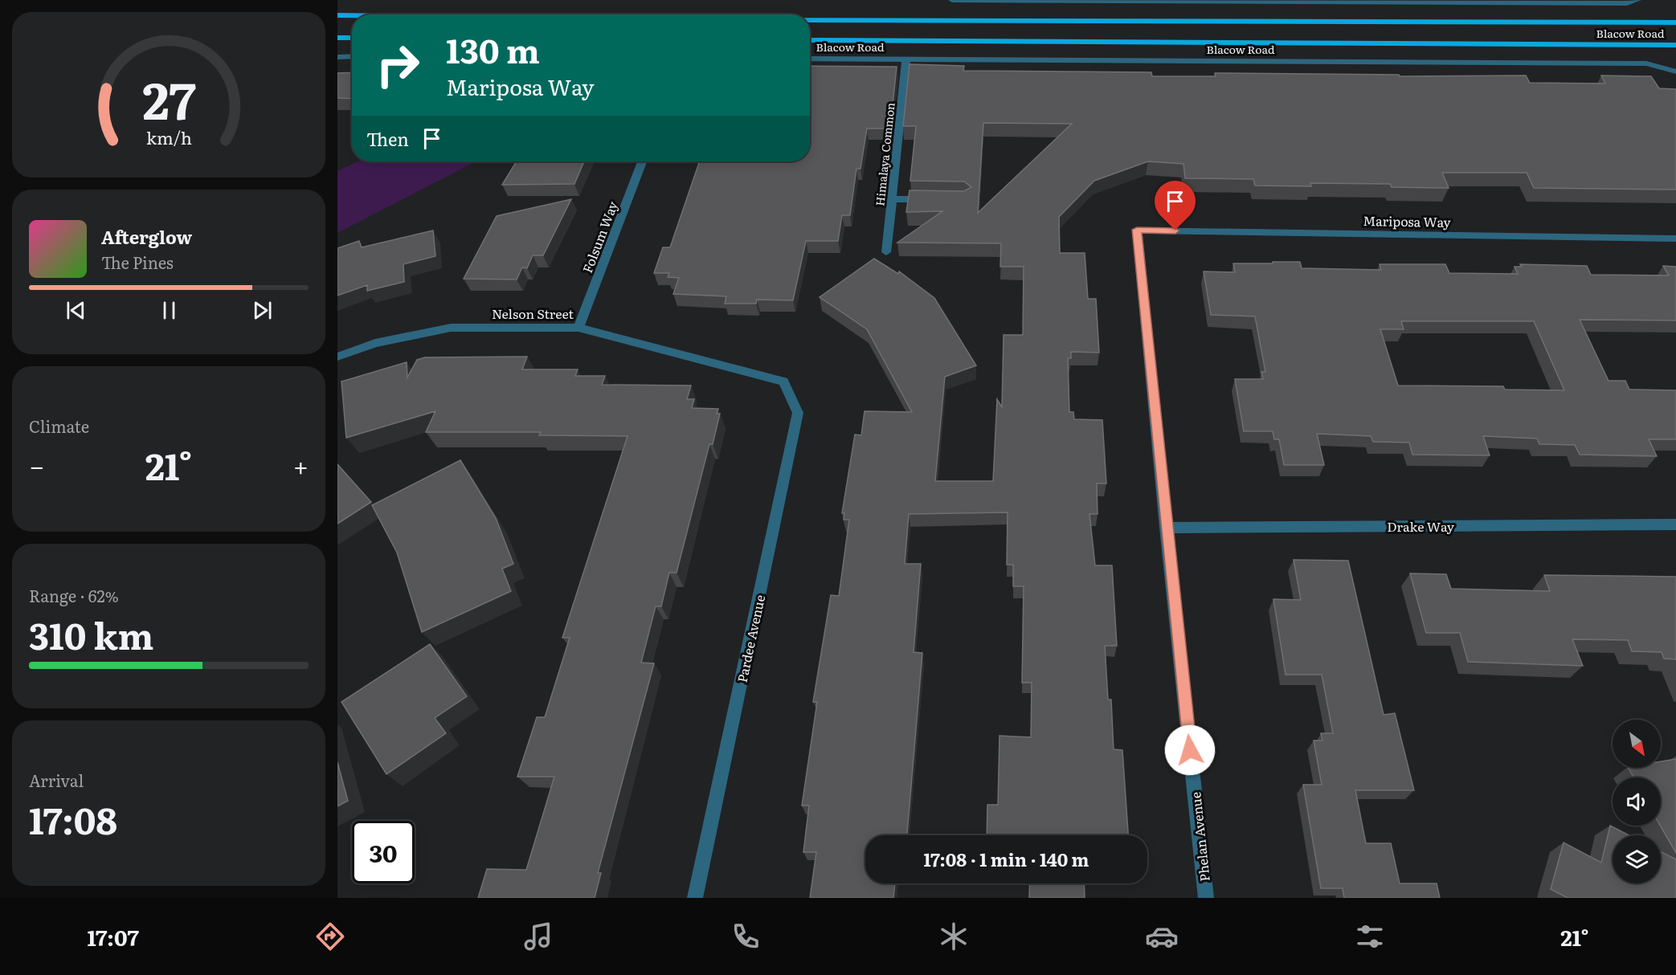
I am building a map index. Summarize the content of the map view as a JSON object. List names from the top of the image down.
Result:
{
  "streets": {
    "main road": ["Blacow Road"],
    "street": [
      "Himalaya Common",
      "Mariposa Way",
      "Folsum Way",
      "Nelson Street",
      "Drake Way",
      "Pardee Avenue",
      "Phelan Avenue"
    ]
  },
  "crossings": [
    ["Blacow Road", "Himalaya Common"],
    ["Mariposa Way", "Phelan Avenue"],
    ["Folsum Way", "Nelson Street"],
    ["Nelson Street", "Pardee Avenue"],
    ["Drake Way", "Phelan Avenue"]
  ],
  "north": "bottom right",
  "page": {
    "turn": ["130 m", "Mariposa Way"],
    "then": "Then",
    "song": ["Afterglow", "The Pines"],
    "tile": [
      "Climate",
      ["Range · 62%", "310 km"],
      ["Arrival", "17:08"]
    ],
    "heat": ["−", "21°", "+"],
    "limit": "30",
    "trip": "17:08 · 1 min · 140 m",
    "tabs": ["17:07", "21°"],
    "gauge": ["27", "km/h"]
  }
}
